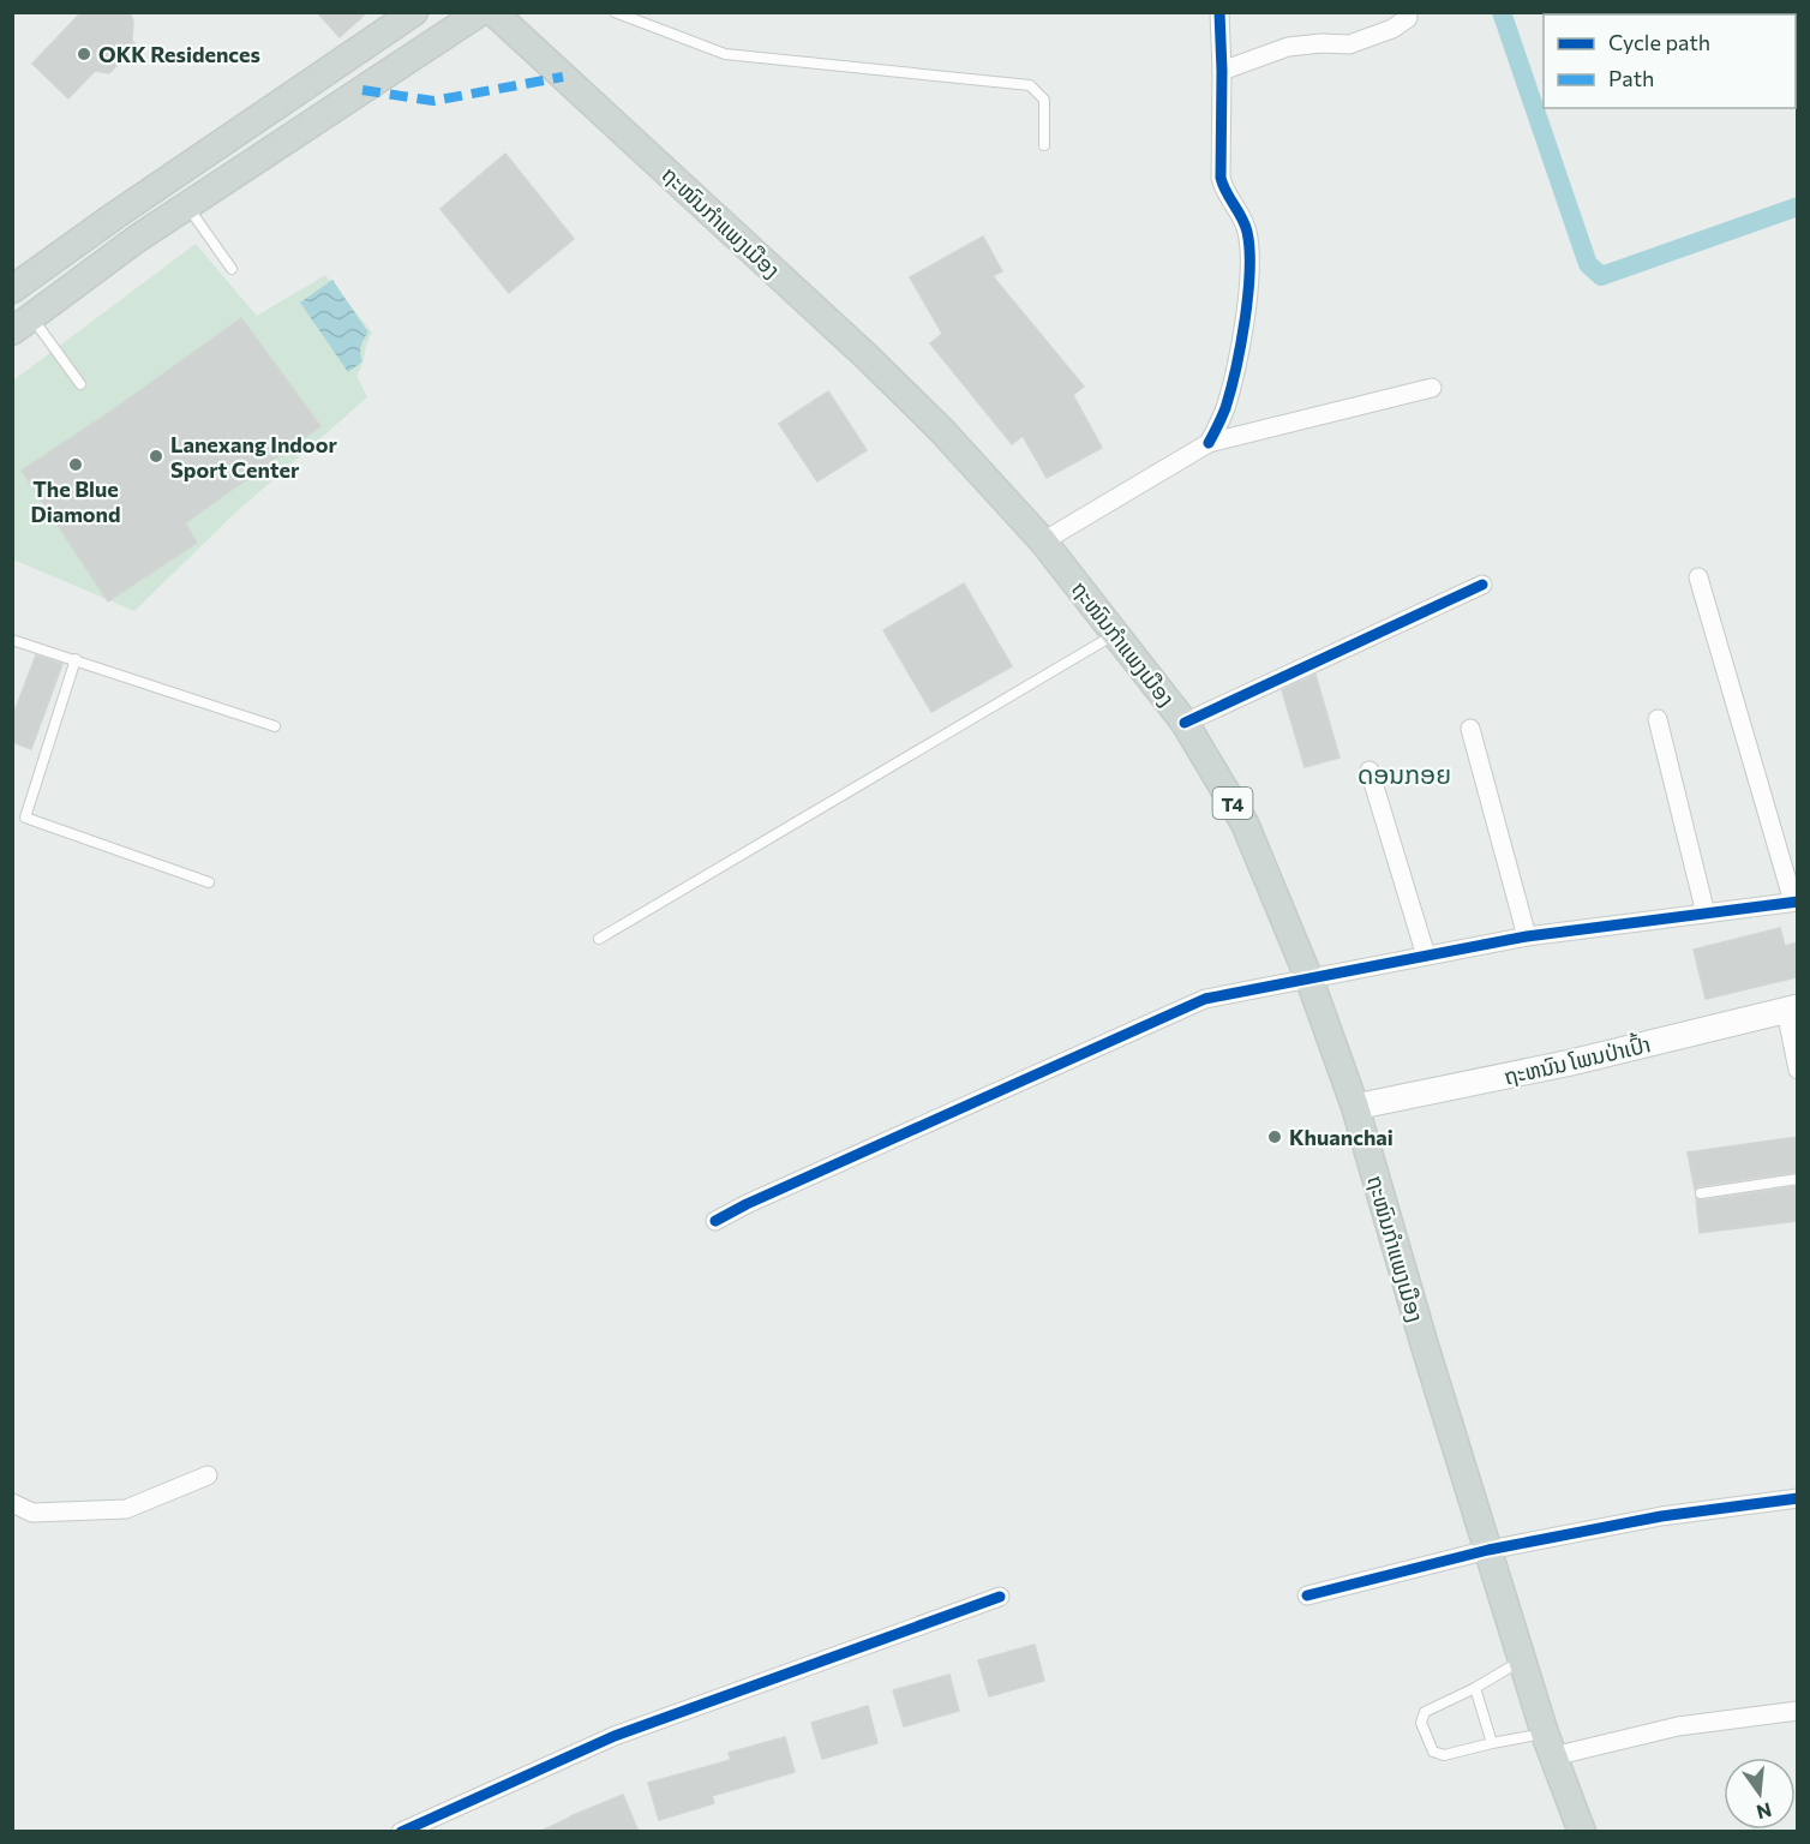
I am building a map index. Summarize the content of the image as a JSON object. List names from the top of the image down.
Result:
{
  "streets": {
    "main road": ["ຖະໜົນກຳແພງເມືອງ", "T4"],
    "street": ["ຖະຫນົນ ໂພນປ່າເປົ້າ"]
  },
  "crossings": [
    ["ຖະໜົນກຳແພງເມືອງ", "ຖະຫນົນ ໂພນປ່າເປົ້າ"]
  ],
  "districts": ["ດອນກອຍ"],
  "places": [
    "OKK Residences",
    "Lanexang Indoor Sport Center",
    "The Blue Diamond",
    "Khuanchai"
  ],
  "legend": ["Cycle path", "Path"],
  "north": "bottom"
}
